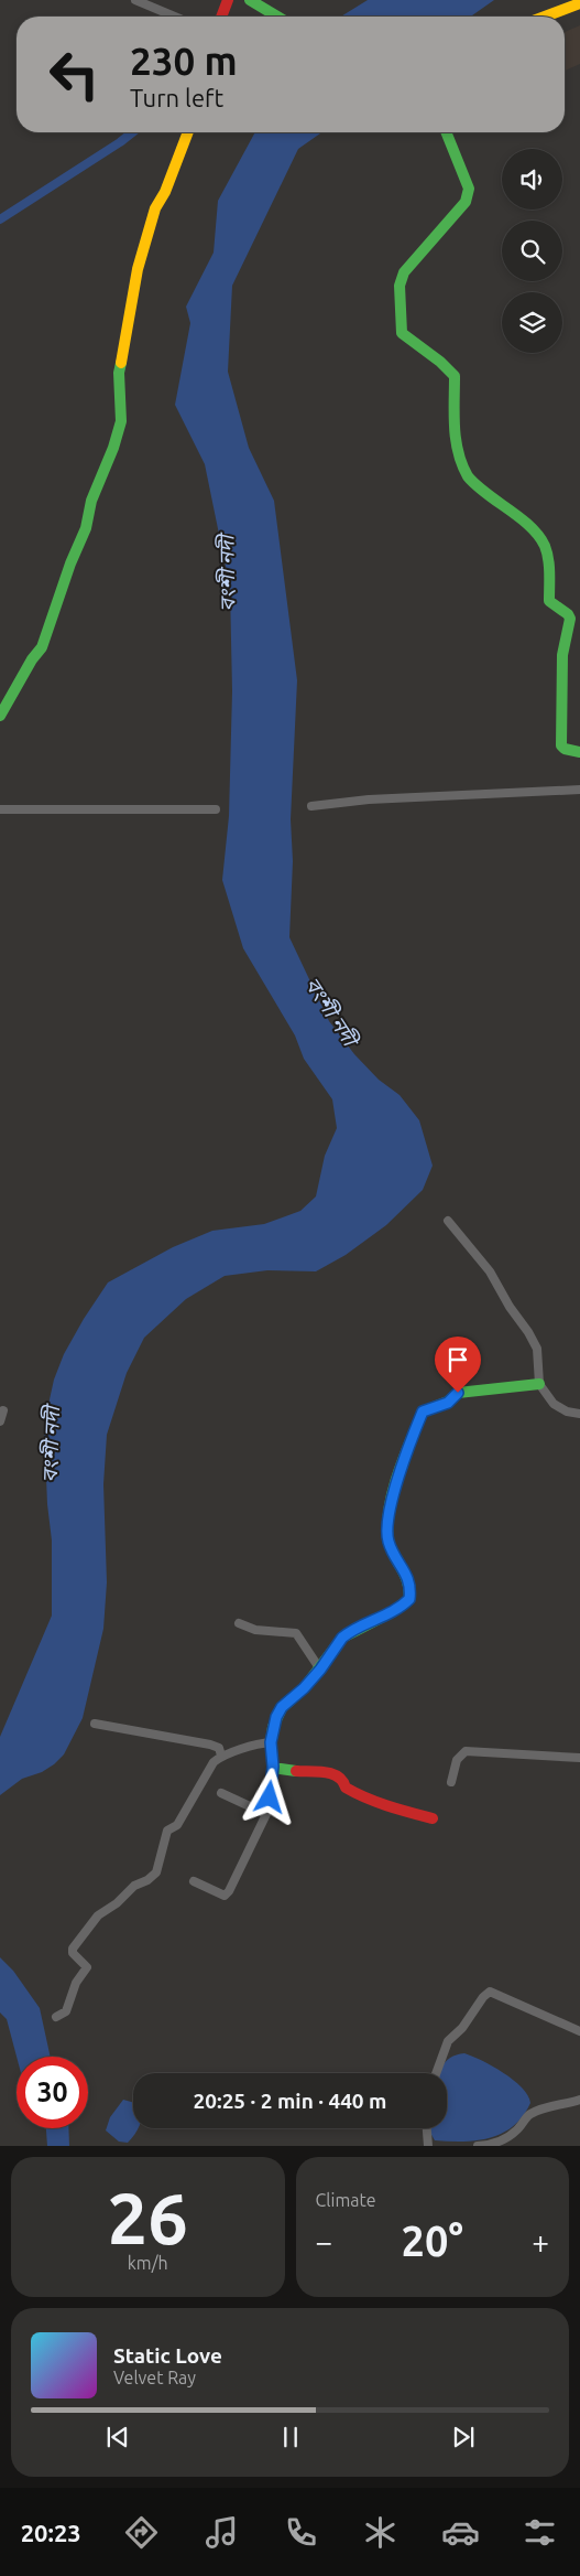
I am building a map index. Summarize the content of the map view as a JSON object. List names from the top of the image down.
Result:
{
  "water": ["বংশী নদী"],
  "page": {
    "turn": ["230 m", "Turn left"],
    "limit": "30",
    "trip": "20:25 · 2 min · 440 m",
    "tile": [
      ["26", "km/h"],
      "Climate"
    ],
    "heat": ["−", "20°", "+"],
    "song": ["Static Love", "Velvet Ray"],
    "tabs": "20:23"
  }
}
